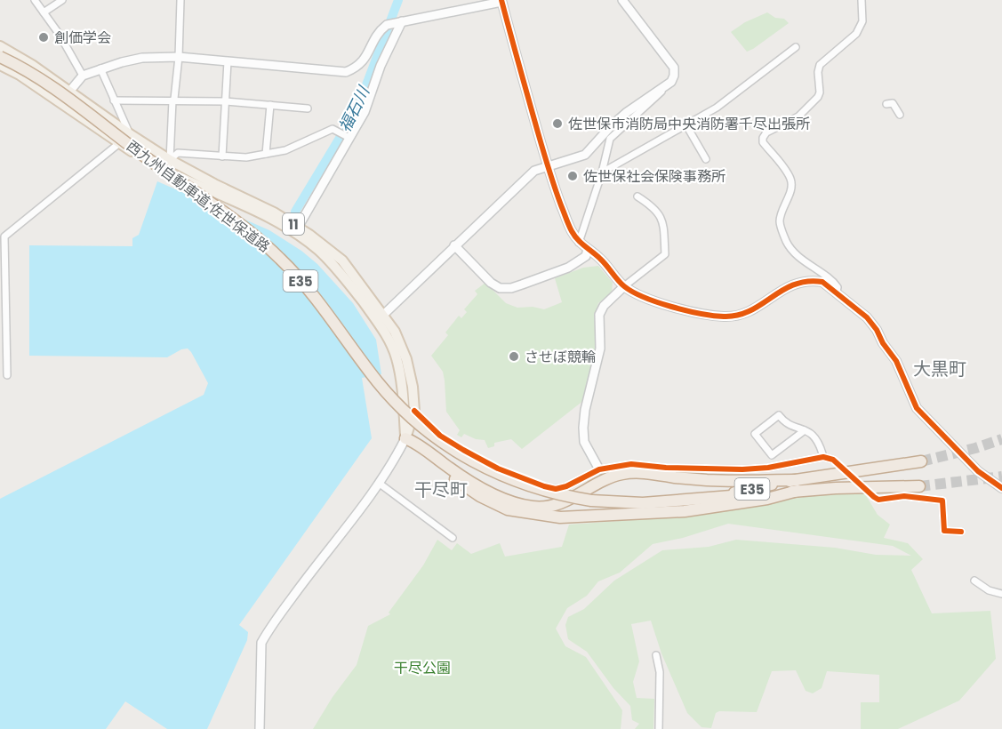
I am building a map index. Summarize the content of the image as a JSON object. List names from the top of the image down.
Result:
{
  "streets": {
    "highway": ["西九州自動車道;佐世保道路", "E35"],
    "main road": ["11"]
  },
  "districts": ["大黒町", "干尽町"],
  "water": ["福石川"],
  "parks": ["干尽公園"],
  "places": [
    "創価学会",
    "佐世保市消防局中央消防署千尽出張所",
    "佐世保社会保険事務所",
    "させぼ競輪"
  ]
}
